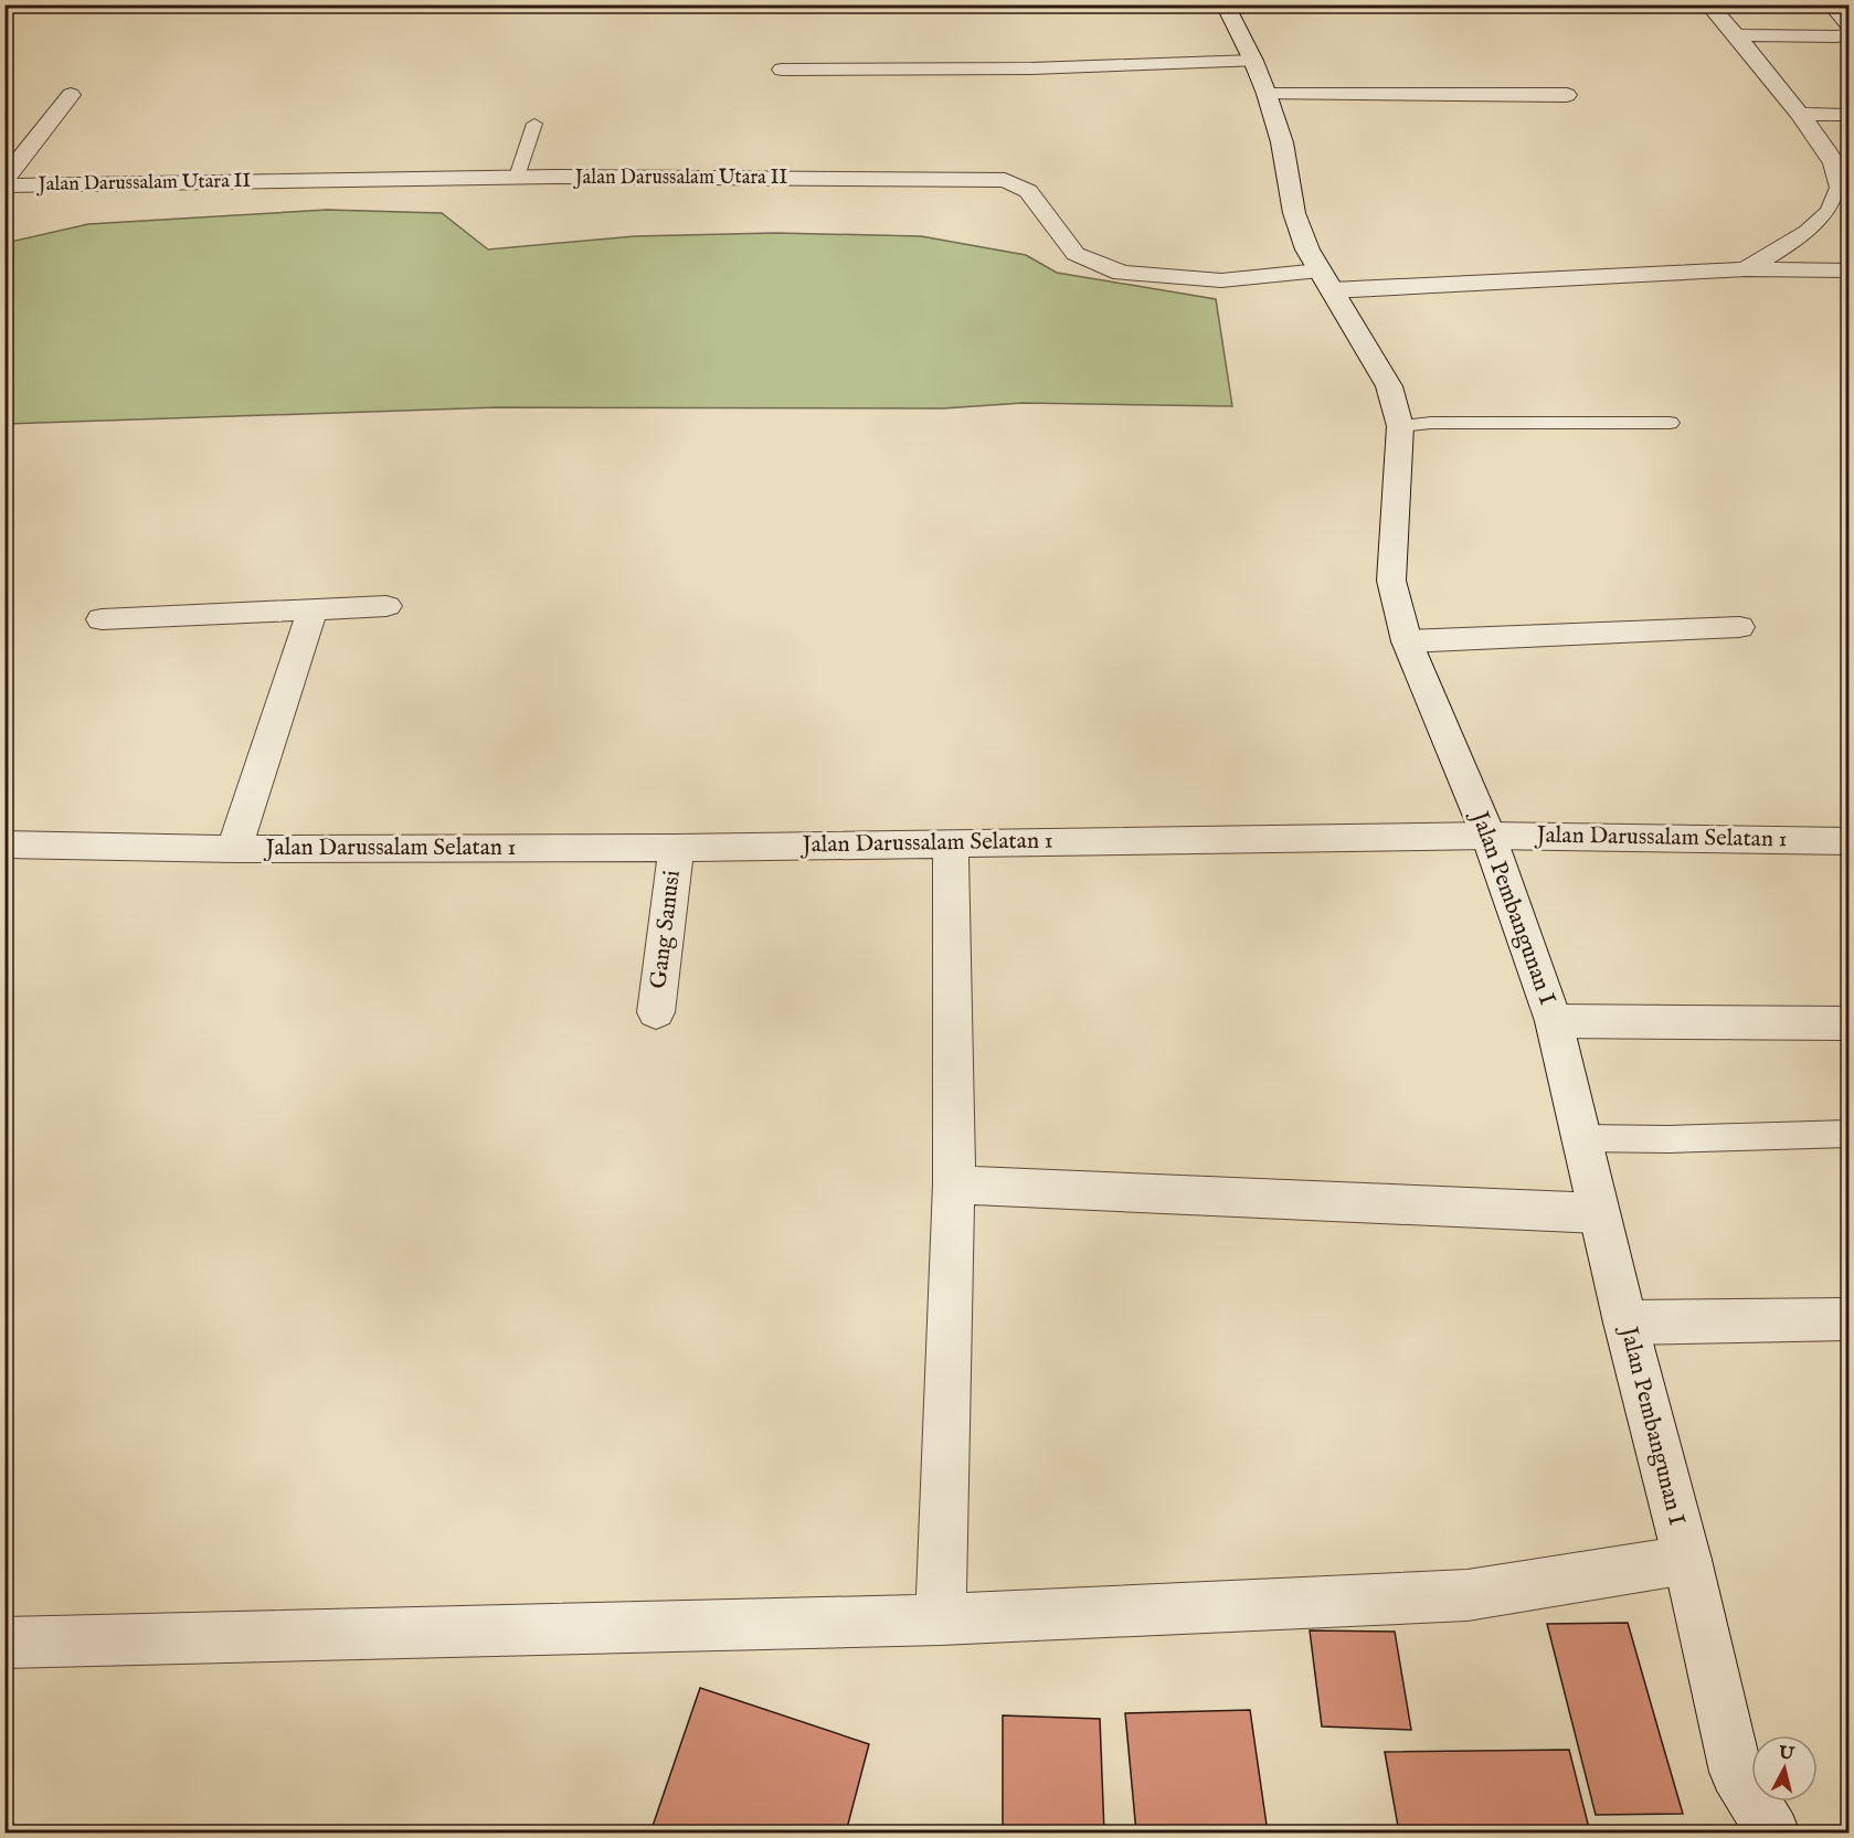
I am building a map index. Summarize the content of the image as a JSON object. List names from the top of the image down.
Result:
{
  "streets": {
    "street": [
      "Jalan Darussalam Utara II",
      "Jalan Darussalam Selatan 1",
      "Jalan Pembangunan I",
      "Gang Sanusi"
    ]
  },
  "crossings": [
    ["Jalan Darussalam Utara II", "Jalan Pembangunan I"],
    ["Jalan Darussalam Selatan 1", "Jalan Pembangunan I"],
    ["Jalan Darussalam Selatan 1", "Gang Sanusi"]
  ],
  "north": "top"
}
